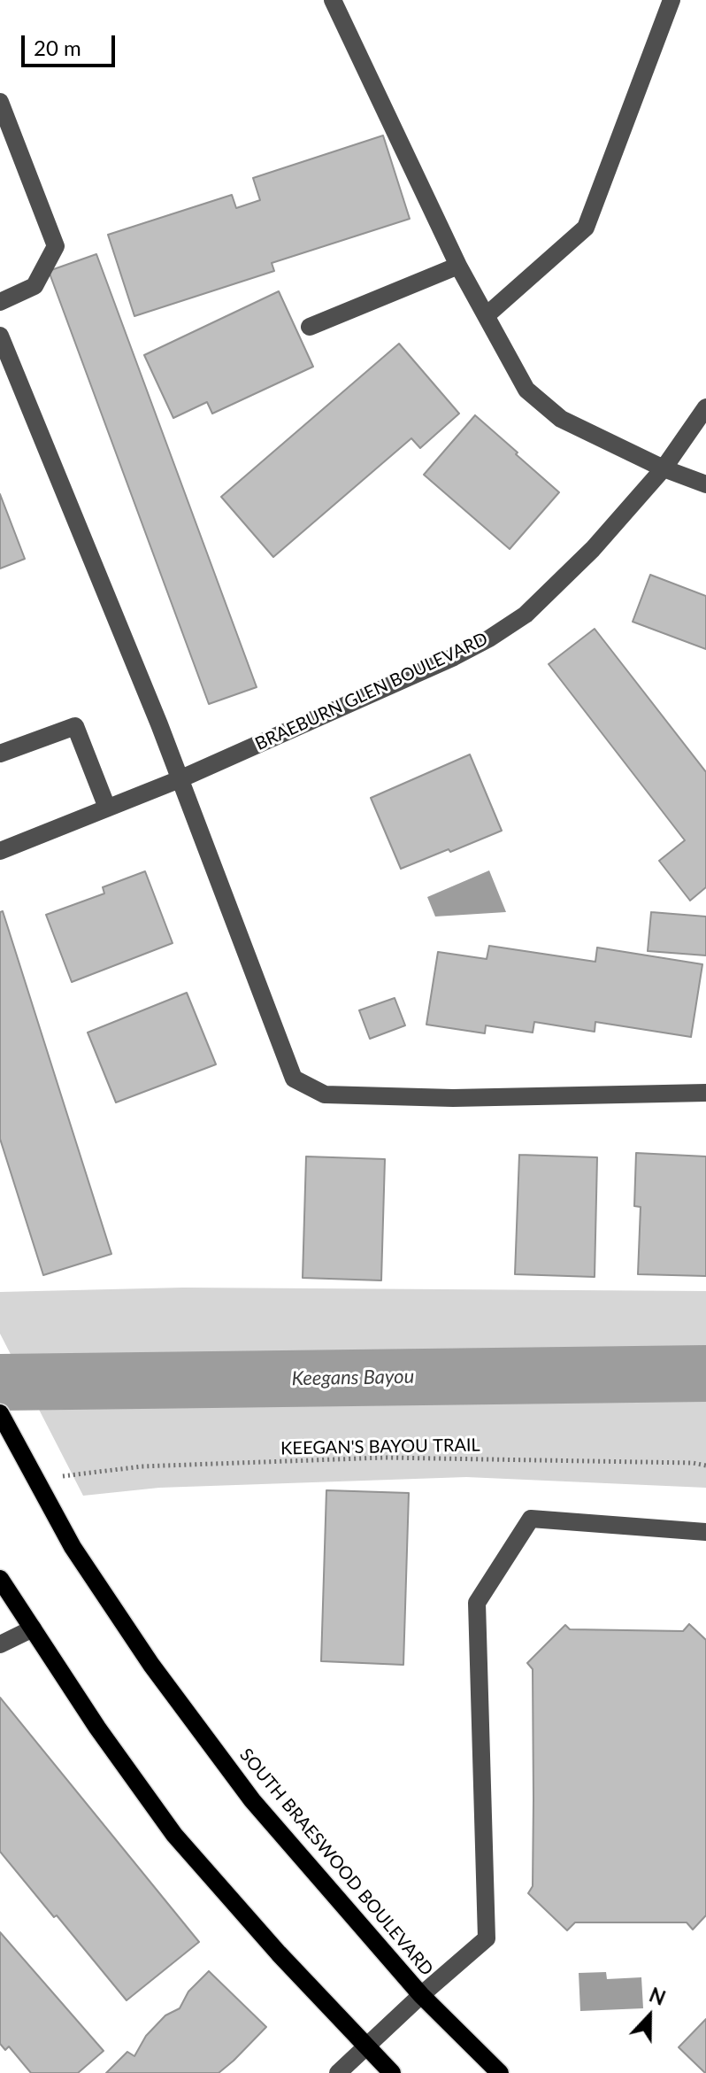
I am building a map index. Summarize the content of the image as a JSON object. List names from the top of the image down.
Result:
{
  "streets": {
    "main road": ["SOUTH BRAESWOOD BOULEVARD"],
    "street": ["BRAEBURN GLEN BOULEVARD"],
    "path": ["KEEGAN'S BAYOU TRAIL"]
  },
  "water": ["Keegans Bayou"],
  "scale_bar": "20 m",
  "north": "top"
}
